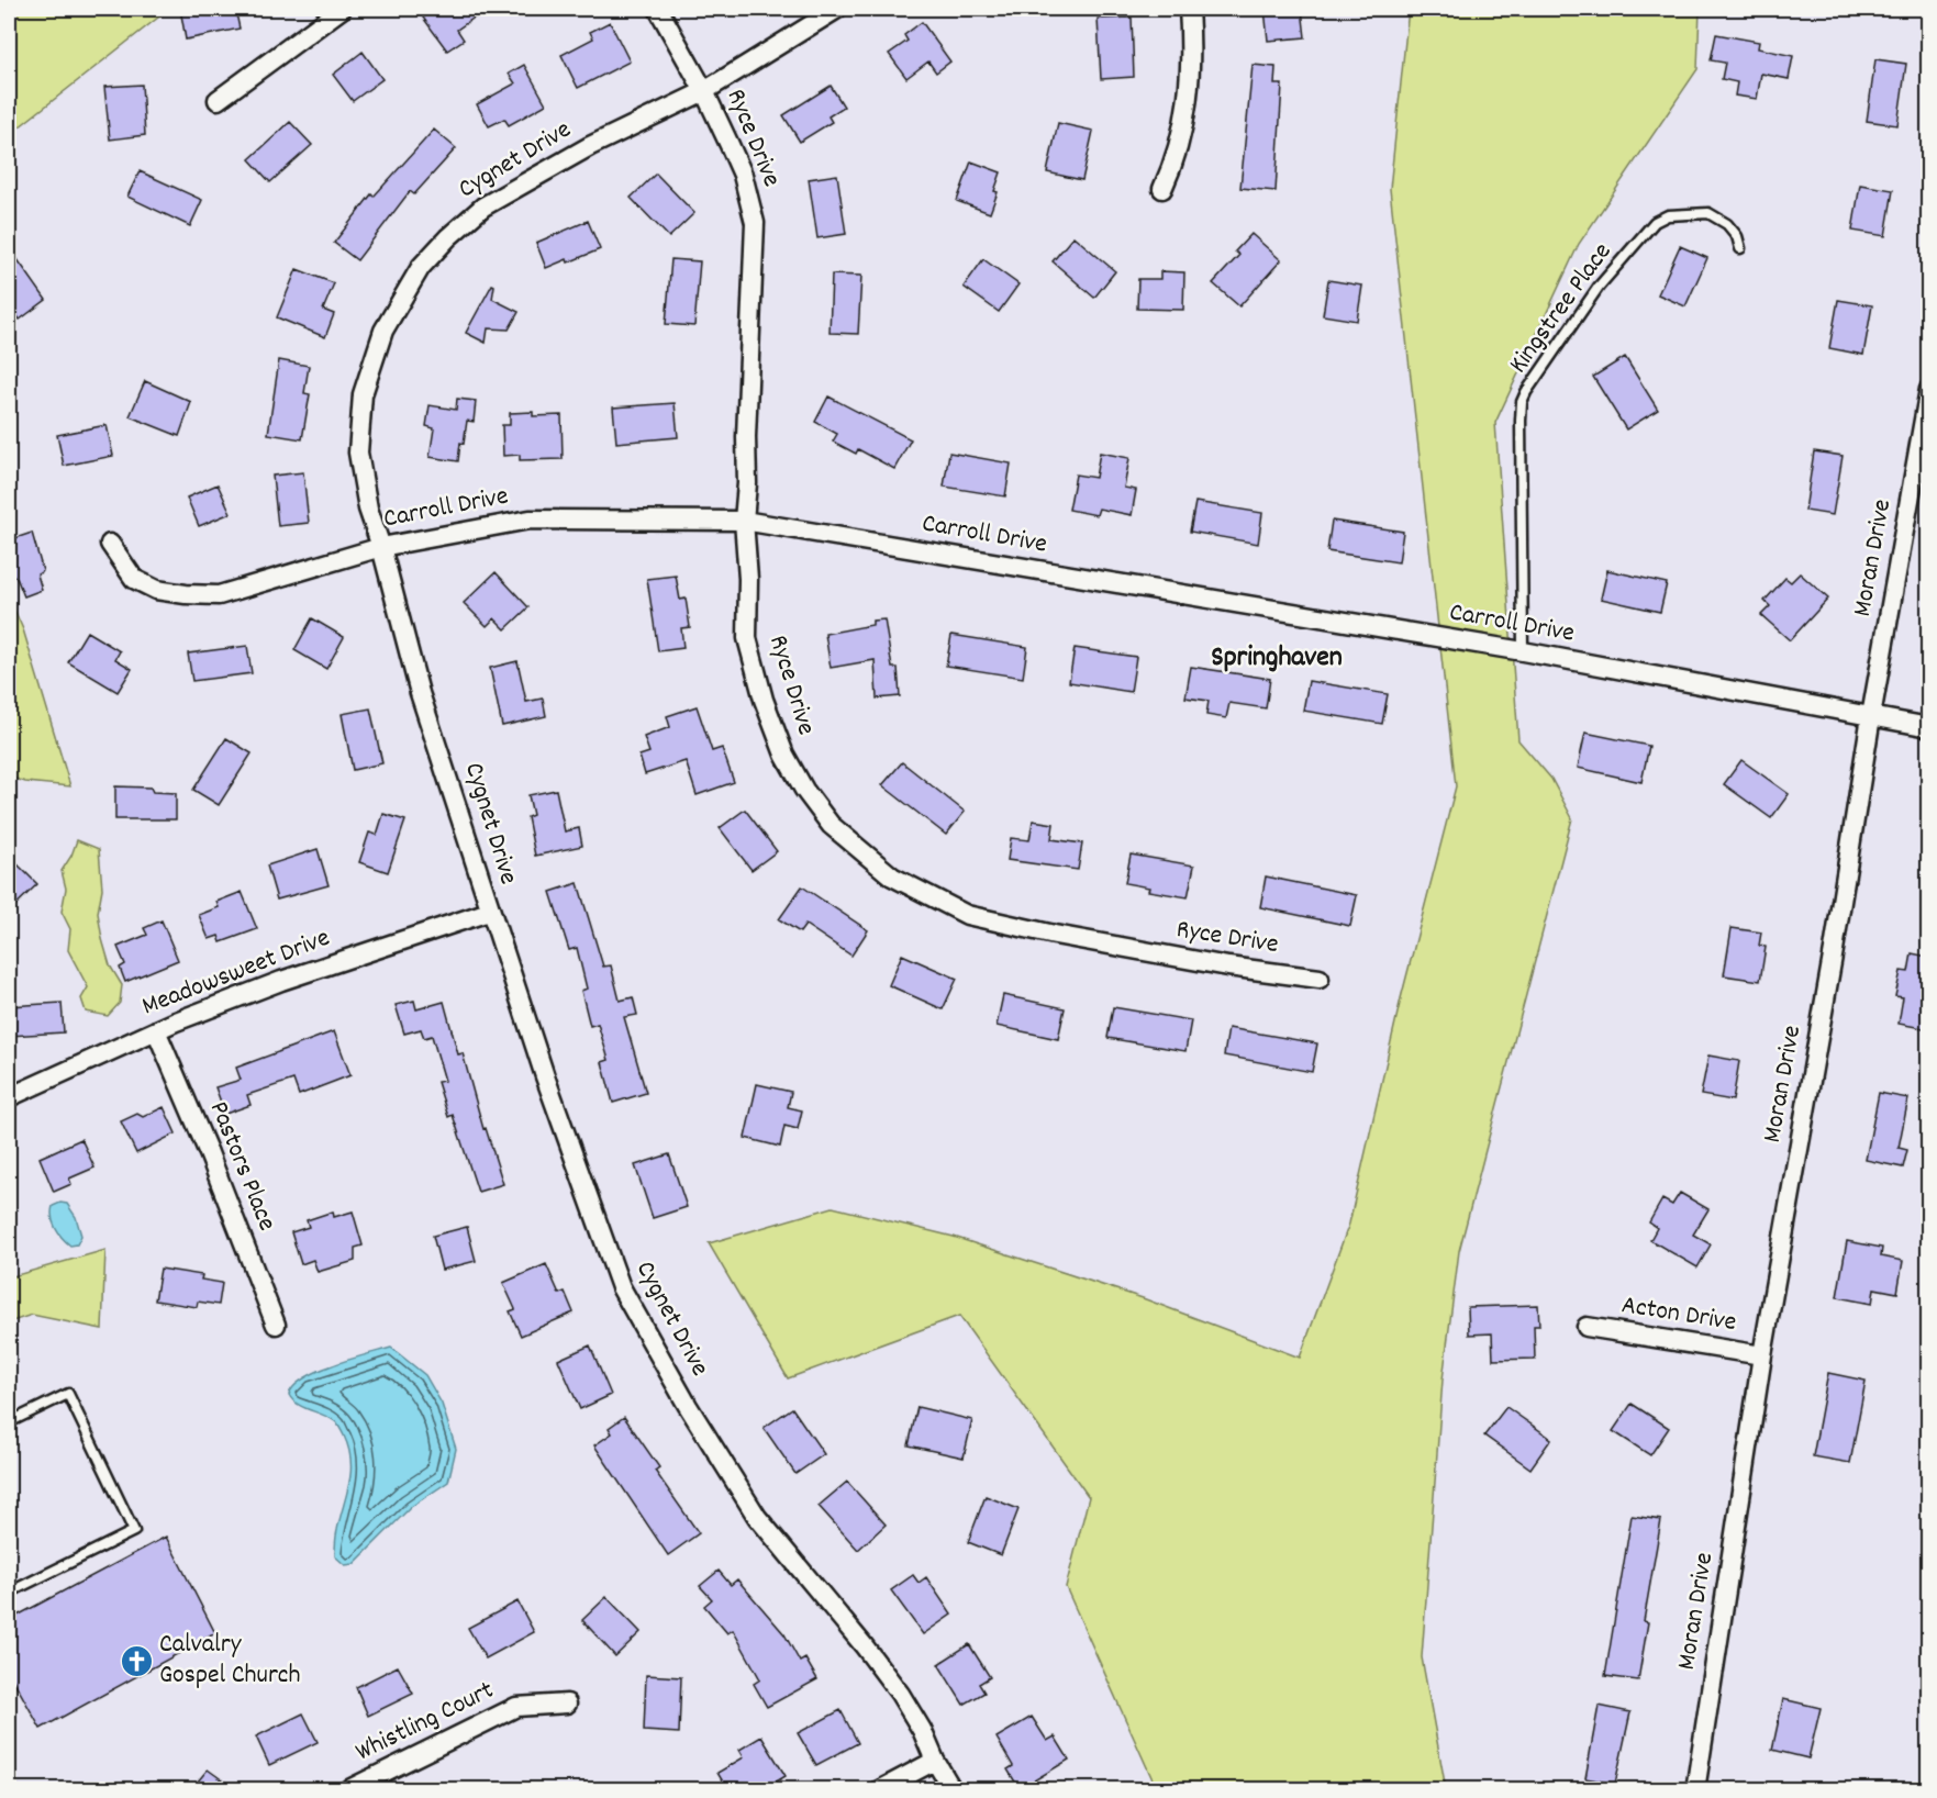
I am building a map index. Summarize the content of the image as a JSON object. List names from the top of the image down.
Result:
{
  "streets": {
    "street": [
      "Ryce Drive",
      "Cygnet Drive",
      "Carroll Drive",
      "Moran Drive",
      "Meadowsweet Drive",
      "Pastors Place",
      "Acton Drive",
      "Whistling Court"
    ],
    "lane": ["Kingstree Place"]
  },
  "crossings": [
    ["Ryce Drive", "Cygnet Drive"],
    ["Ryce Drive", "Carroll Drive"],
    ["Cygnet Drive", "Carroll Drive"],
    ["Cygnet Drive", "Meadowsweet Drive"],
    ["Kingstree Place", "Carroll Drive"],
    ["Carroll Drive", "Moran Drive"],
    ["Moran Drive", "Acton Drive"],
    ["Meadowsweet Drive", "Pastors Place"]
  ],
  "districts": ["Springhaven"],
  "places": {
    "church": ["Calvalry Gospel Church"]
  }
}
